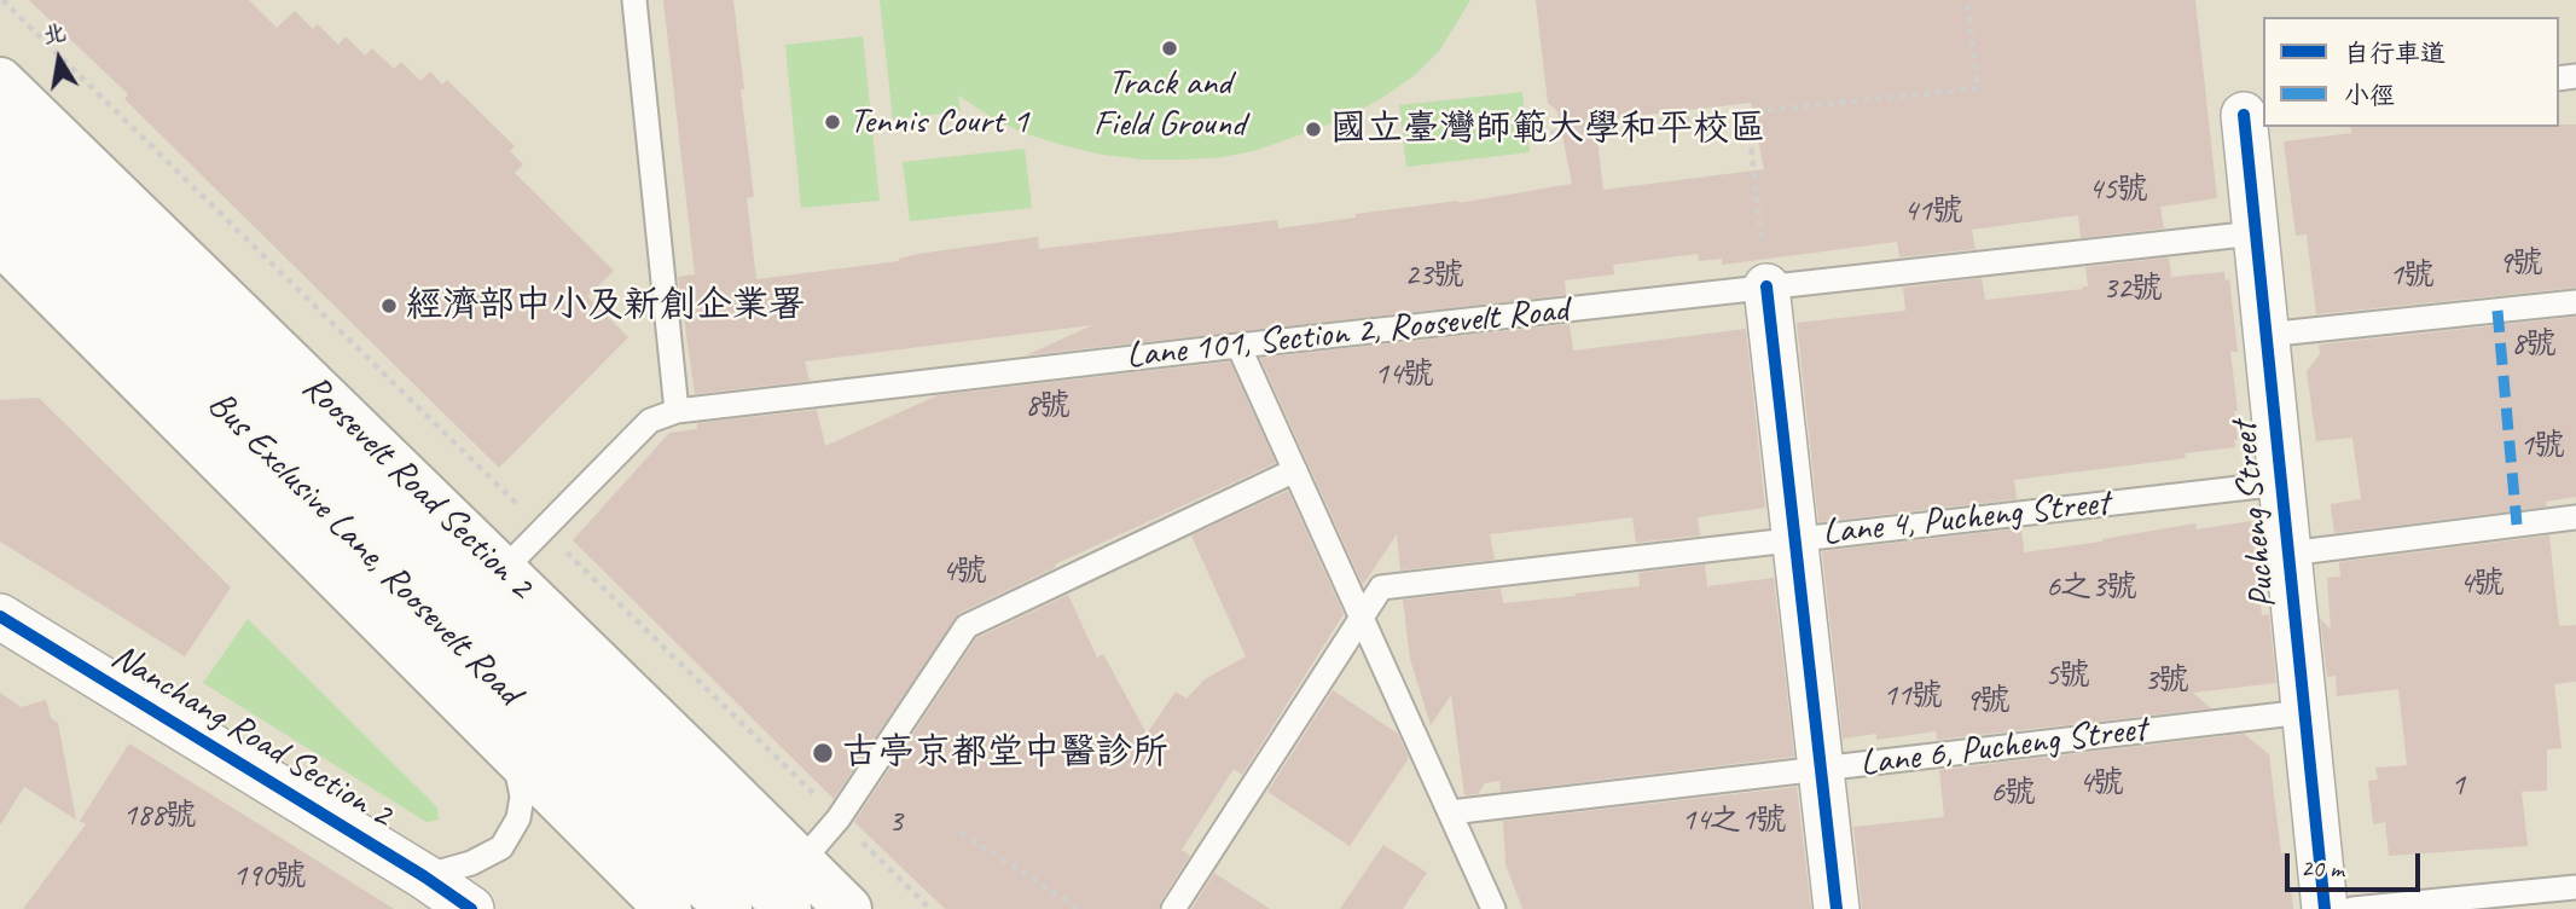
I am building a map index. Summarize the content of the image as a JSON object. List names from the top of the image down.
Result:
{
  "streets": {
    "main road": ["Roosevelt Road Section 2", "Bus Exclusive Lane, Roosevelt Road"],
    "street": ["Pucheng Street", "Nanchang Road Section 2"],
    "lane": ["Lane 101, Section 2, Roosevelt Road", "Lane 4, Pucheng Street", "Lane 6, Pucheng Street"]
  },
  "crossings": [
    ["Lane 101, Section 2, Roosevelt Road", "Roosevelt Road Section 2"],
    ["Lane 101, Section 2, Roosevelt Road", "Pucheng Street"],
    ["Roosevelt Road Section 2", "Bus Exclusive Lane, Roosevelt Road"],
    ["Pucheng Street", "Lane 4, Pucheng Street"],
    ["Pucheng Street", "Lane 6, Pucheng Street"]
  ],
  "places": [
    "Track and Field Ground",
    "Tennis Court 1",
    "國立臺灣師範大學和平校區",
    "經濟部中小及新創企業署",
    "古亭京都堂中醫診所"
  ],
  "house_numbers": [
    "45號",
    "41號",
    "9號",
    "23號",
    "1號",
    "32號",
    "8號",
    "14號",
    "8號",
    "1號",
    "4號",
    "4號",
    "6之3號",
    "5號",
    "3號",
    "11號",
    "9號",
    "4號",
    "1",
    "6號",
    "188號",
    "14之1號",
    "3",
    "190號"
  ],
  "legend": ["自行車道", "小徑"],
  "scale_bar": "20 m",
  "north": "top"
}
